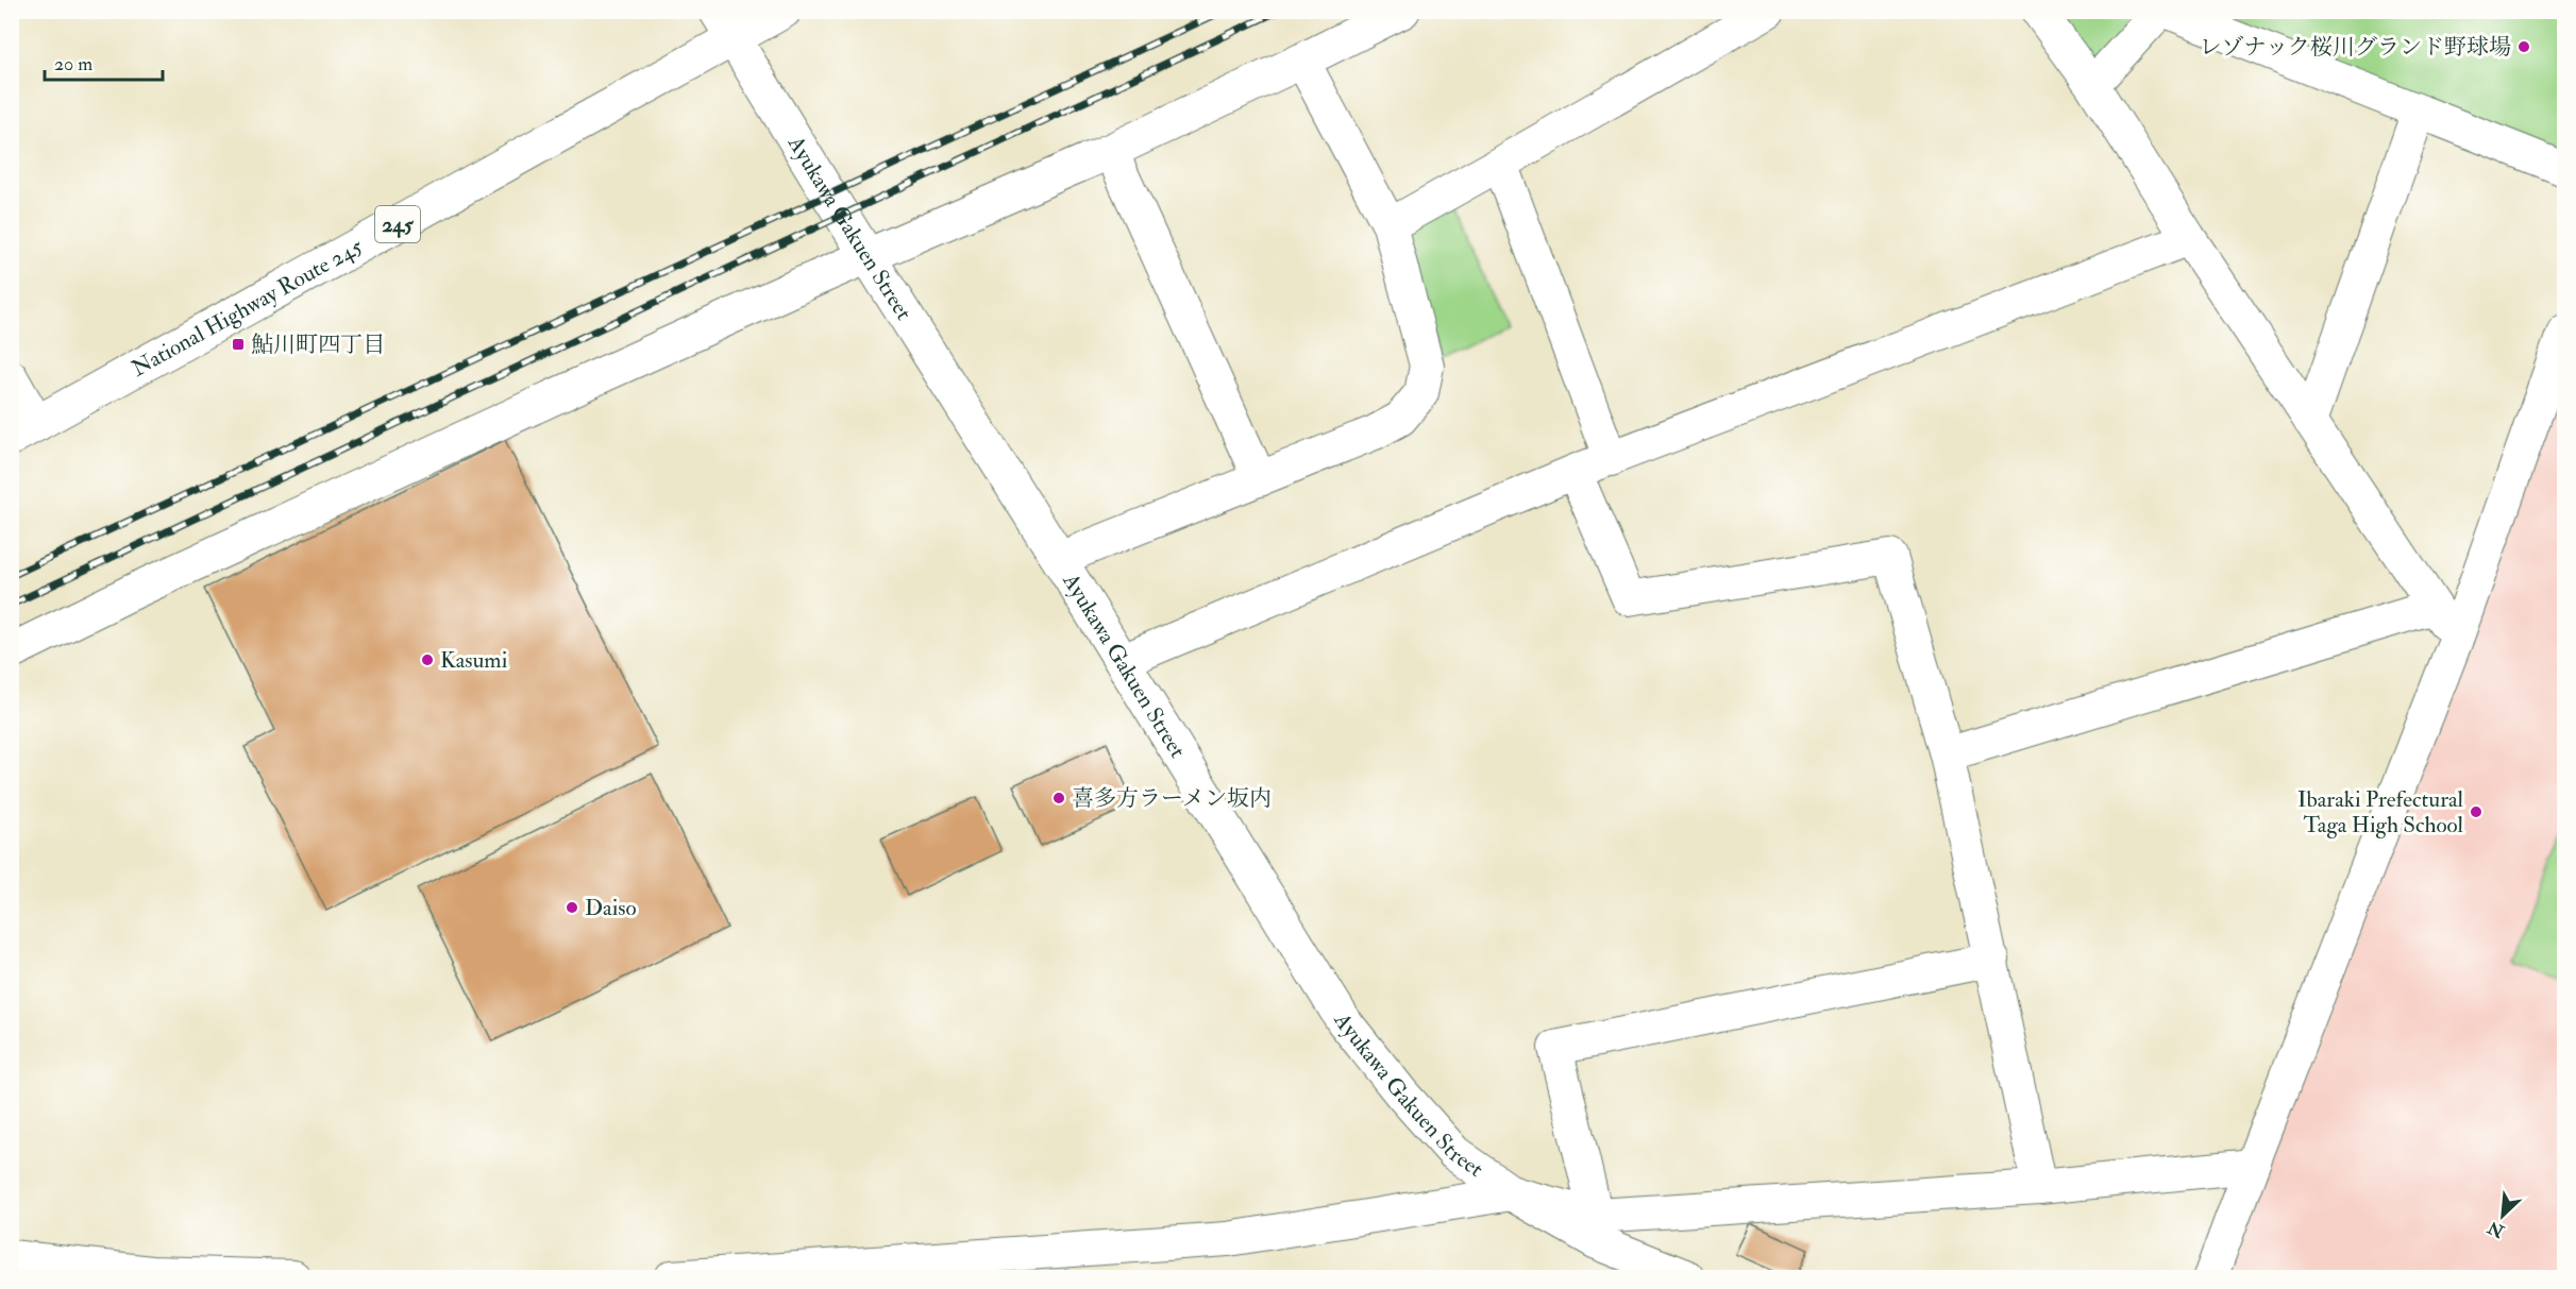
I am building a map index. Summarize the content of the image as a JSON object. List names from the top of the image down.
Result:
{
  "streets": {
    "main road": ["245", "Ayukawa Gakuen Street", "National Highway Route 245"]
  },
  "crossings": [
    ["Ayukawa Gakuen Street", "National Highway Route 245"]
  ],
  "places": {
    "other": [
      "レゾナック桜川グランド野球場",
      "Kasumi",
      "喜多方ラーメン坂内",
      "Ibaraki Prefectural Taga High School",
      "Daiso"
    ],
    "transit": ["鮎川町四丁目"]
  },
  "scale_bar": "20 m",
  "north": "bottom left"
}
